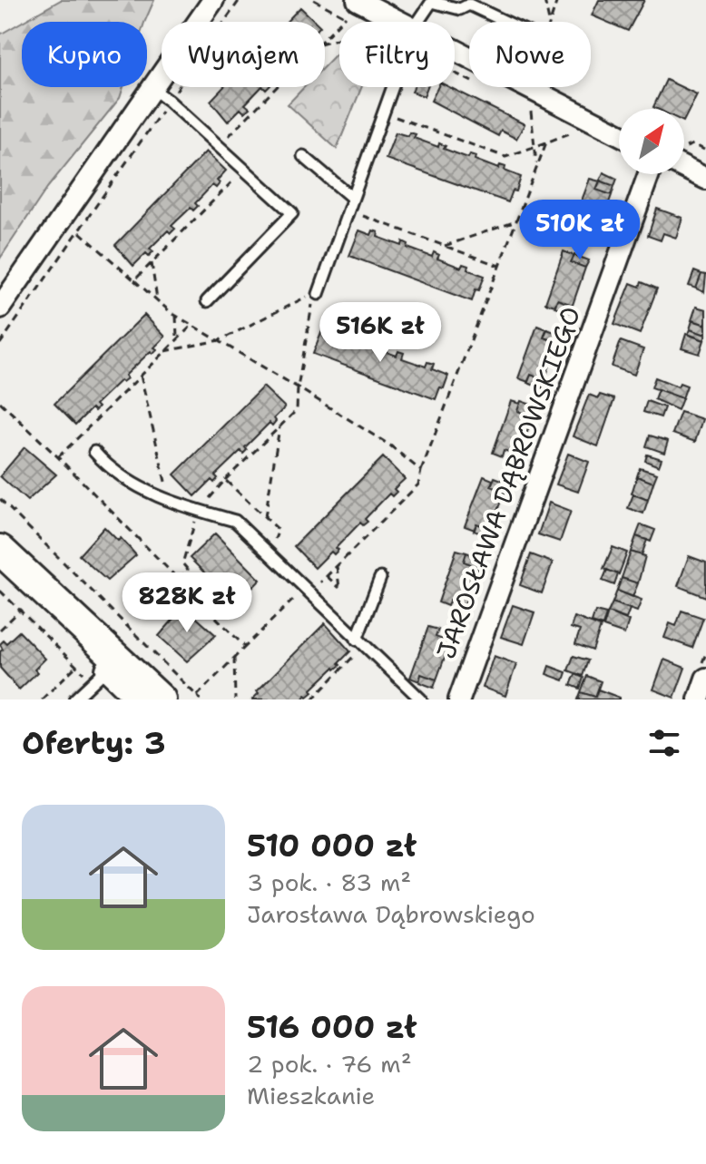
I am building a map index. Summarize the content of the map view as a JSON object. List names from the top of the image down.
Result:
{
  "streets": {
    "street": ["JAROSŁAWA DĄBROWSKIEGO"]
  },
  "north": "top right",
  "page": {
    "chip": [
      "Kupno",
      "Wynajem",
      "Filtry",
      "Nowe"
    ],
    "price": ["510K zł", "516K zł", "828K zł"],
    "heading": "Oferty: 3",
    "list": [
      {
        "name": "510 000 zł",
        "note": "3 pok. · 83 m² · Jarosława Dąbrowskiego"
      },
      {
        "name": "516 000 zł",
        "note": "2 pok. · 76 m² · Mieszkanie"
      }
    ]
  }
}
